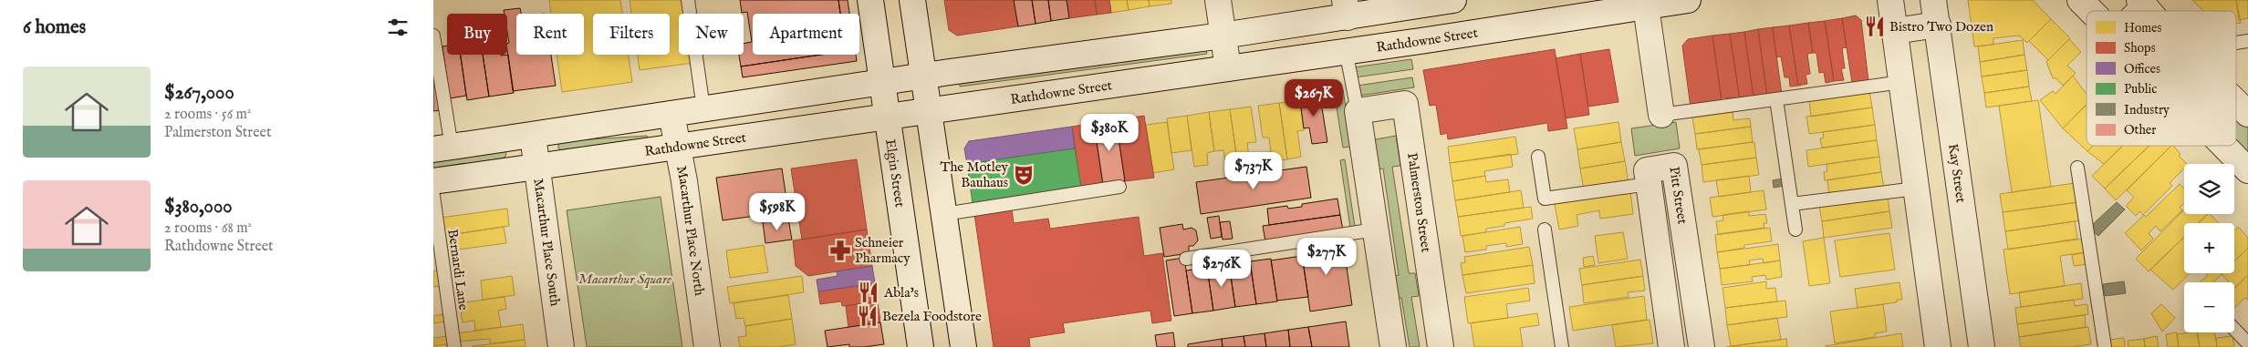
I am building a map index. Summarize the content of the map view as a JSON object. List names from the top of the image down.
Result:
{
  "streets": {
    "main road": [
      "Rathdowne Street",
      "Elgin Street",
      "Kay Street",
      "Pitt Street",
      "Palmerston Street",
      "Macarthur Place North",
      "Macarthur Place South"
    ],
    "lane": ["Bernardi Lane"]
  },
  "crossings": [
    ["Rathdowne Street", "Elgin Street"],
    ["Rathdowne Street", "Macarthur Place North"],
    ["Rathdowne Street", "Macarthur Place South"]
  ],
  "parks": ["Macarthur Square"],
  "places": {
    "restaurant": ["Bistro Two Dozen", "Abla's", "Bezela Foodstore"],
    "theatre": ["The Motley Bauhaus"],
    "pharmacy": ["Schneier Pharmacy"]
  },
  "legend": [
    "Homes",
    "Shops",
    "Offices",
    "Public",
    "Industry",
    "Other"
  ],
  "page": {
    "heading": "6 homes",
    "chip": [
      "Buy",
      "Rent",
      "Filters",
      "New",
      "Apartment"
    ],
    "list": [
      {
        "name": "$267,000",
        "note": "2 rooms · 56 m² · Palmerston Street"
      },
      {
        "name": "$380,000",
        "note": "2 rooms · 68 m² · Rathdowne Street"
      }
    ],
    "price": [
      "$267K",
      "$380K",
      "$737K",
      "$598K",
      "$277K",
      "$276K"
    ],
    "map_buttons": ["+", "−"]
  }
}
